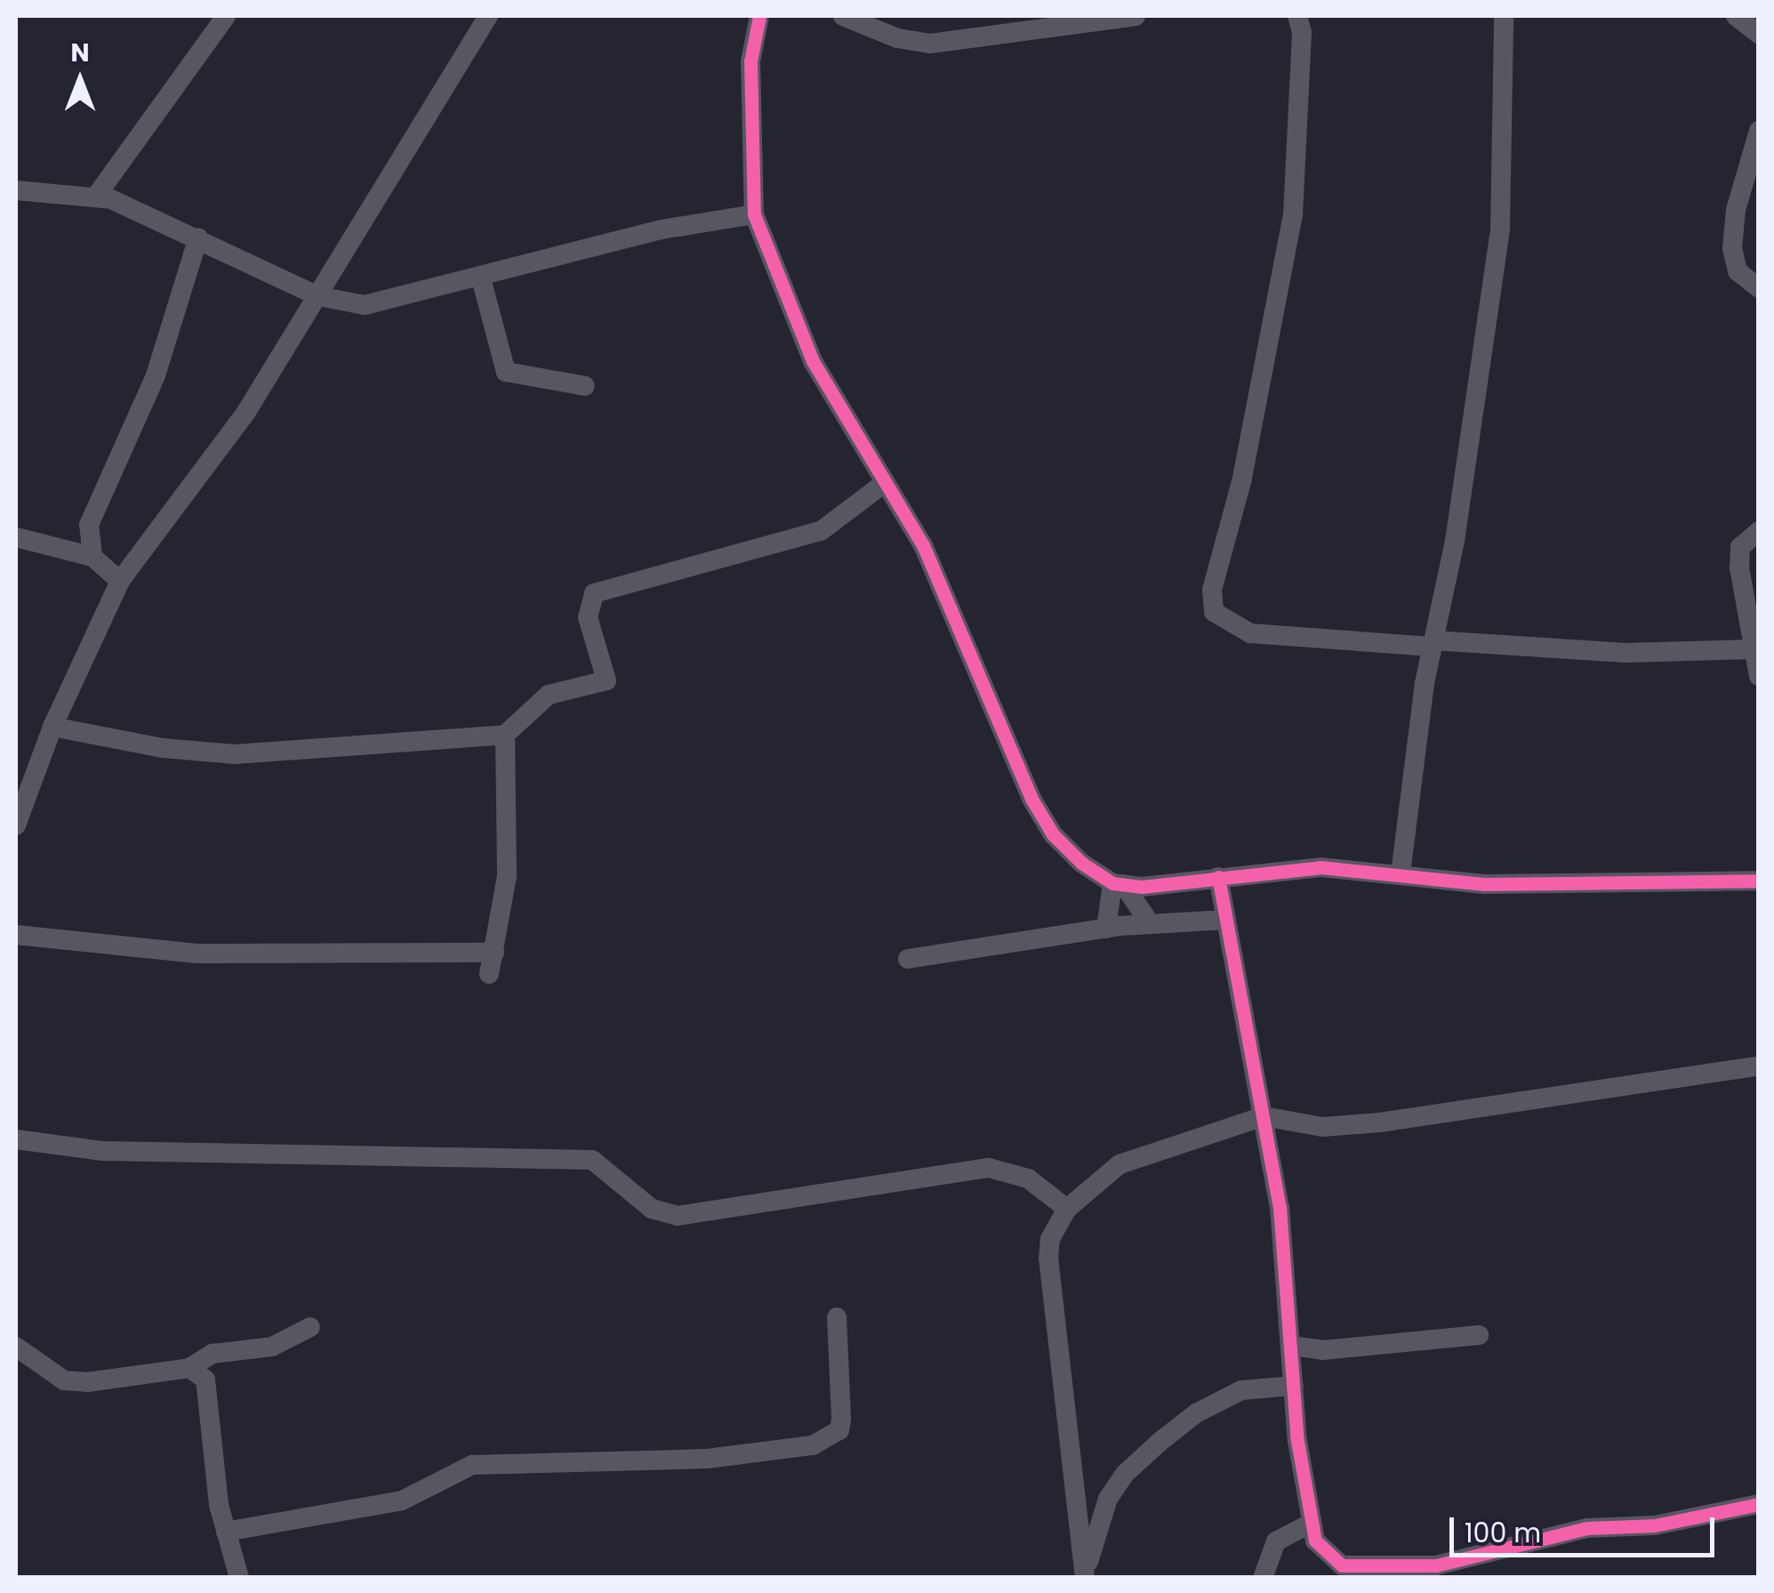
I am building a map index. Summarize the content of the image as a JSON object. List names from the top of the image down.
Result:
{
  "scale_bar": "100 m",
  "north": "top"
}
